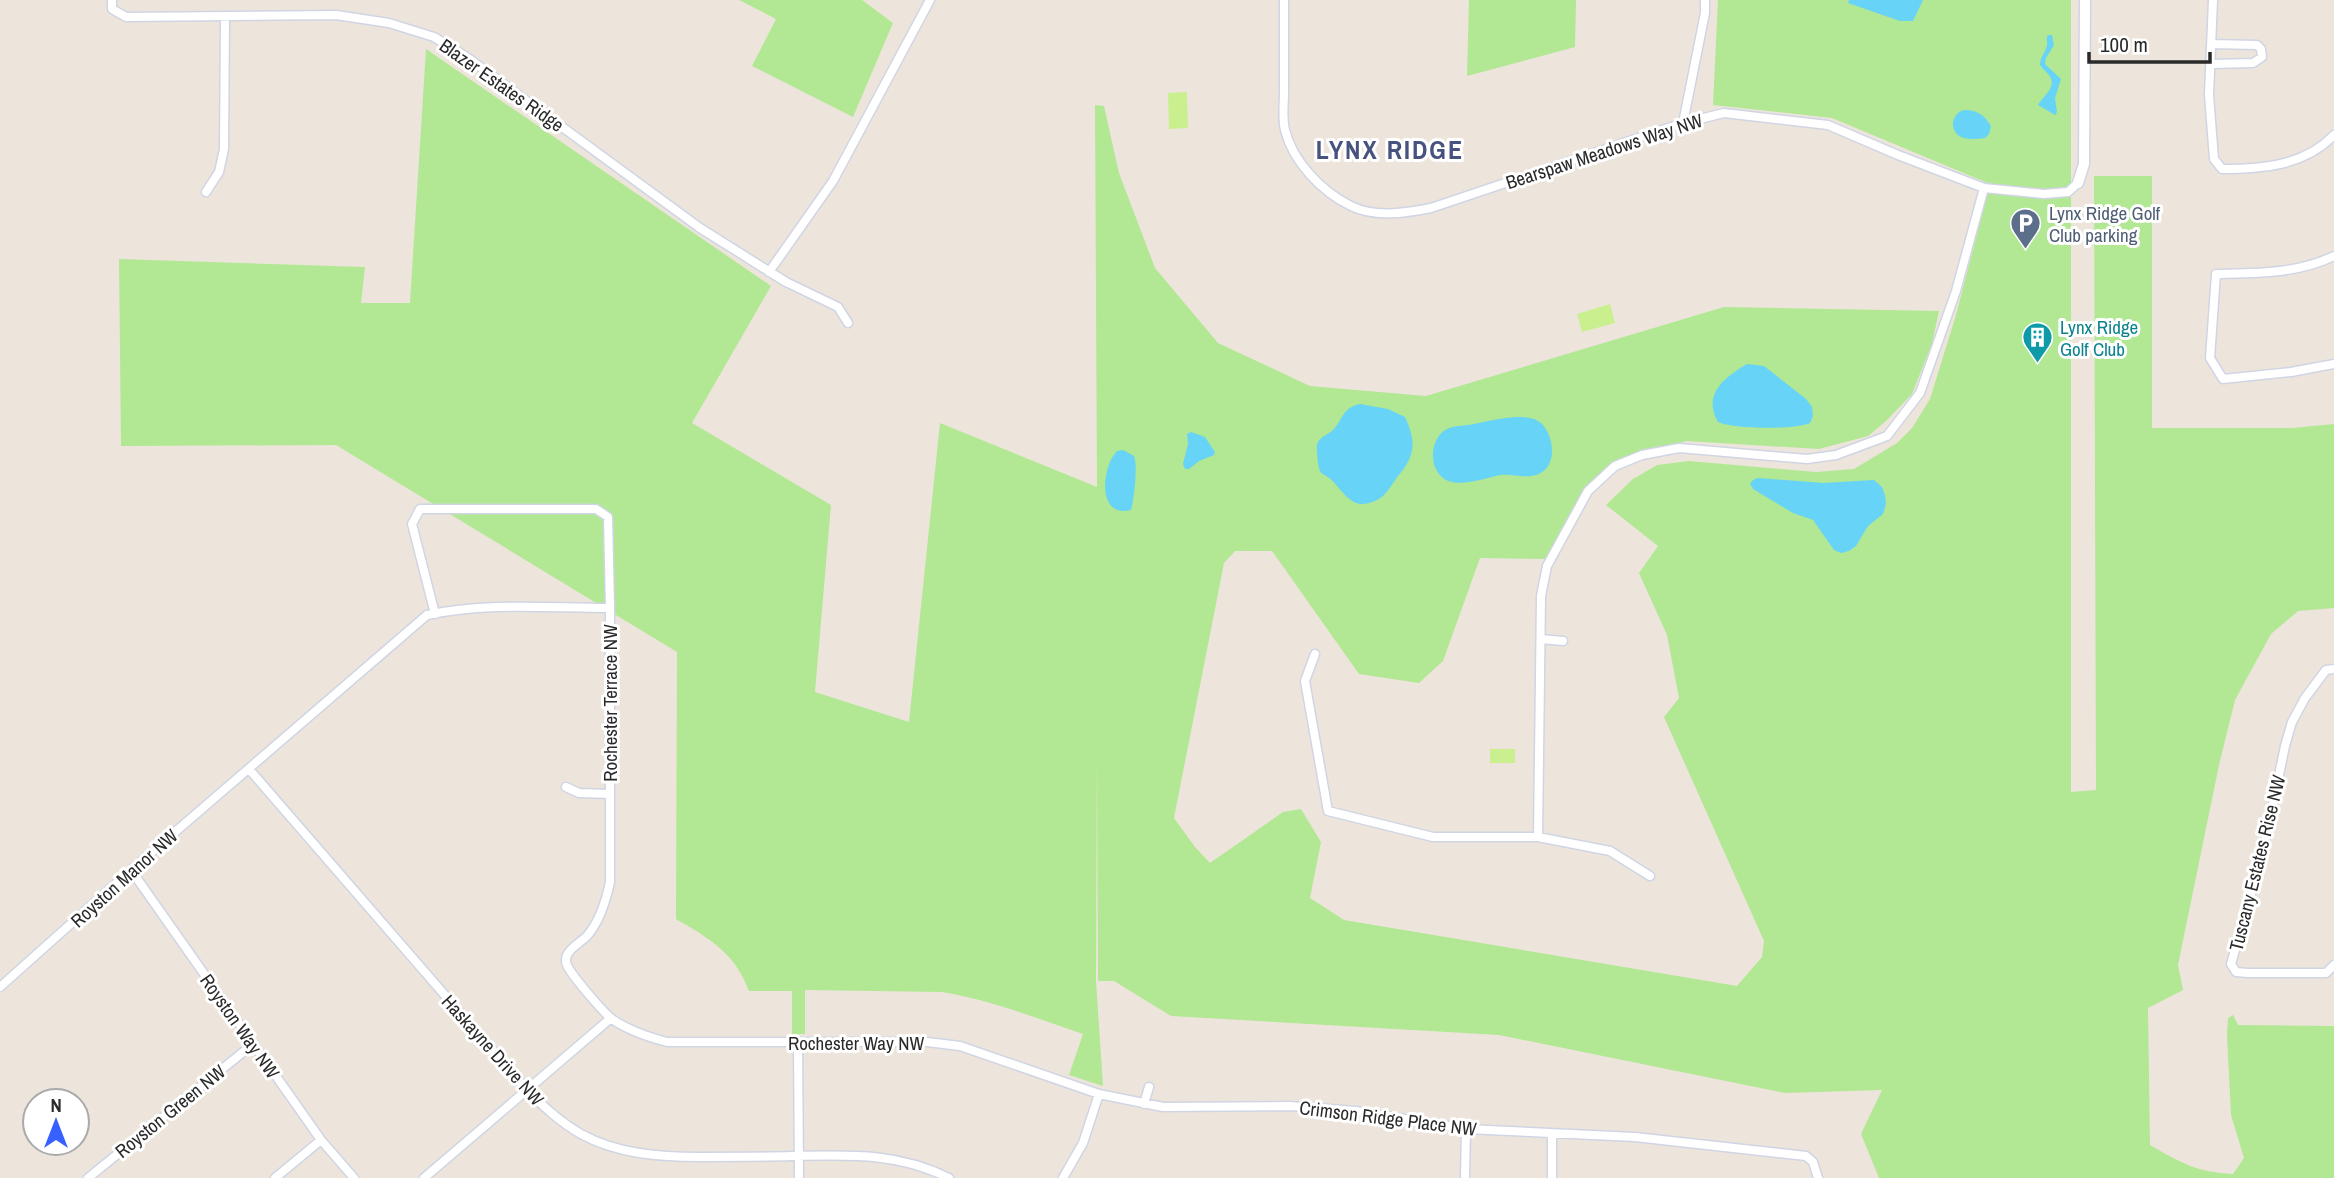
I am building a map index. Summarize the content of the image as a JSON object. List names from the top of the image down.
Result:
{
  "streets": {
    "street": [
      "Blazer Estates Ridge",
      "Bearspaw Meadows Way NW",
      "Rochester Terrace NW",
      "Tuscany Estates Rise NW",
      "Royston Manor NW",
      "Royston Way NW",
      "Rochester Way NW",
      "Haskayne Drive NW",
      "Royston Green NW",
      "Crimson Ridge Place NW"
    ]
  },
  "crossings": [
    ["Rochester Terrace NW", "Royston Manor NW"],
    ["Rochester Terrace NW", "Rochester Way NW"],
    ["Rochester Terrace NW", "Haskayne Drive NW"],
    ["Royston Manor NW", "Royston Way NW"],
    ["Royston Manor NW", "Haskayne Drive NW"],
    ["Royston Way NW", "Royston Green NW"],
    ["Rochester Way NW", "Crimson Ridge Place NW"]
  ],
  "districts": ["LYNX RIDGE"],
  "places": {
    "parking": ["Lynx Ridge Golf Club parking"],
    "building": ["Lynx Ridge Golf Club"]
  },
  "scale_bar": "100 m",
  "north": "top"
}
